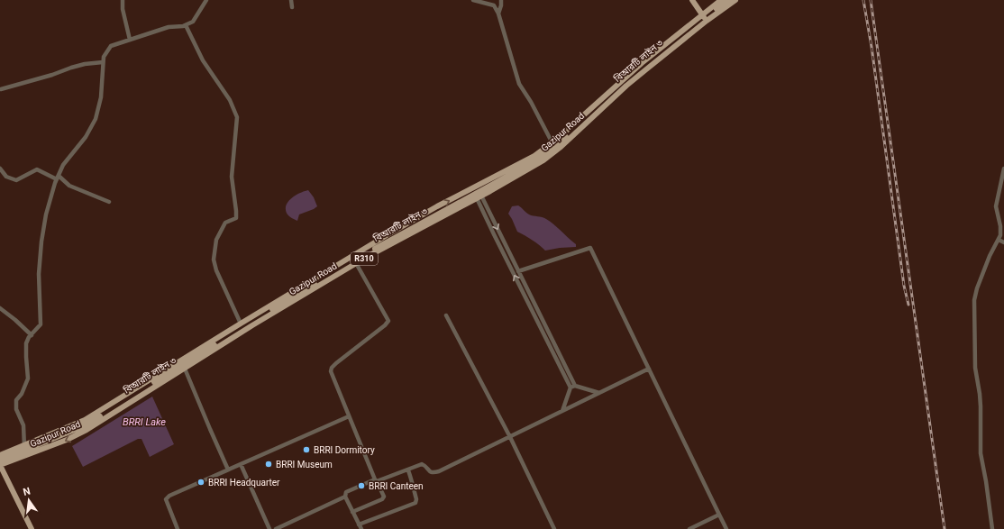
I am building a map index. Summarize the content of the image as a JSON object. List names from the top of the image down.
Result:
{
  "streets": {
    "main road": ["বিআরটি লাইন ৩", "Gazipur Road", "R310"]
  },
  "crossings": [
    ["বিআরটি লাইন ৩", "Gazipur Road"],
    ["বিআরটি লাইন ৩", "R310"],
    ["Gazipur Road", "R310"]
  ],
  "water": ["BRRI Lake"],
  "places": [
    "BRRI Dormitory",
    "BRRI Museum",
    "BRRI Headquarter",
    "BRRI Canteen"
  ],
  "north": "top"
}
